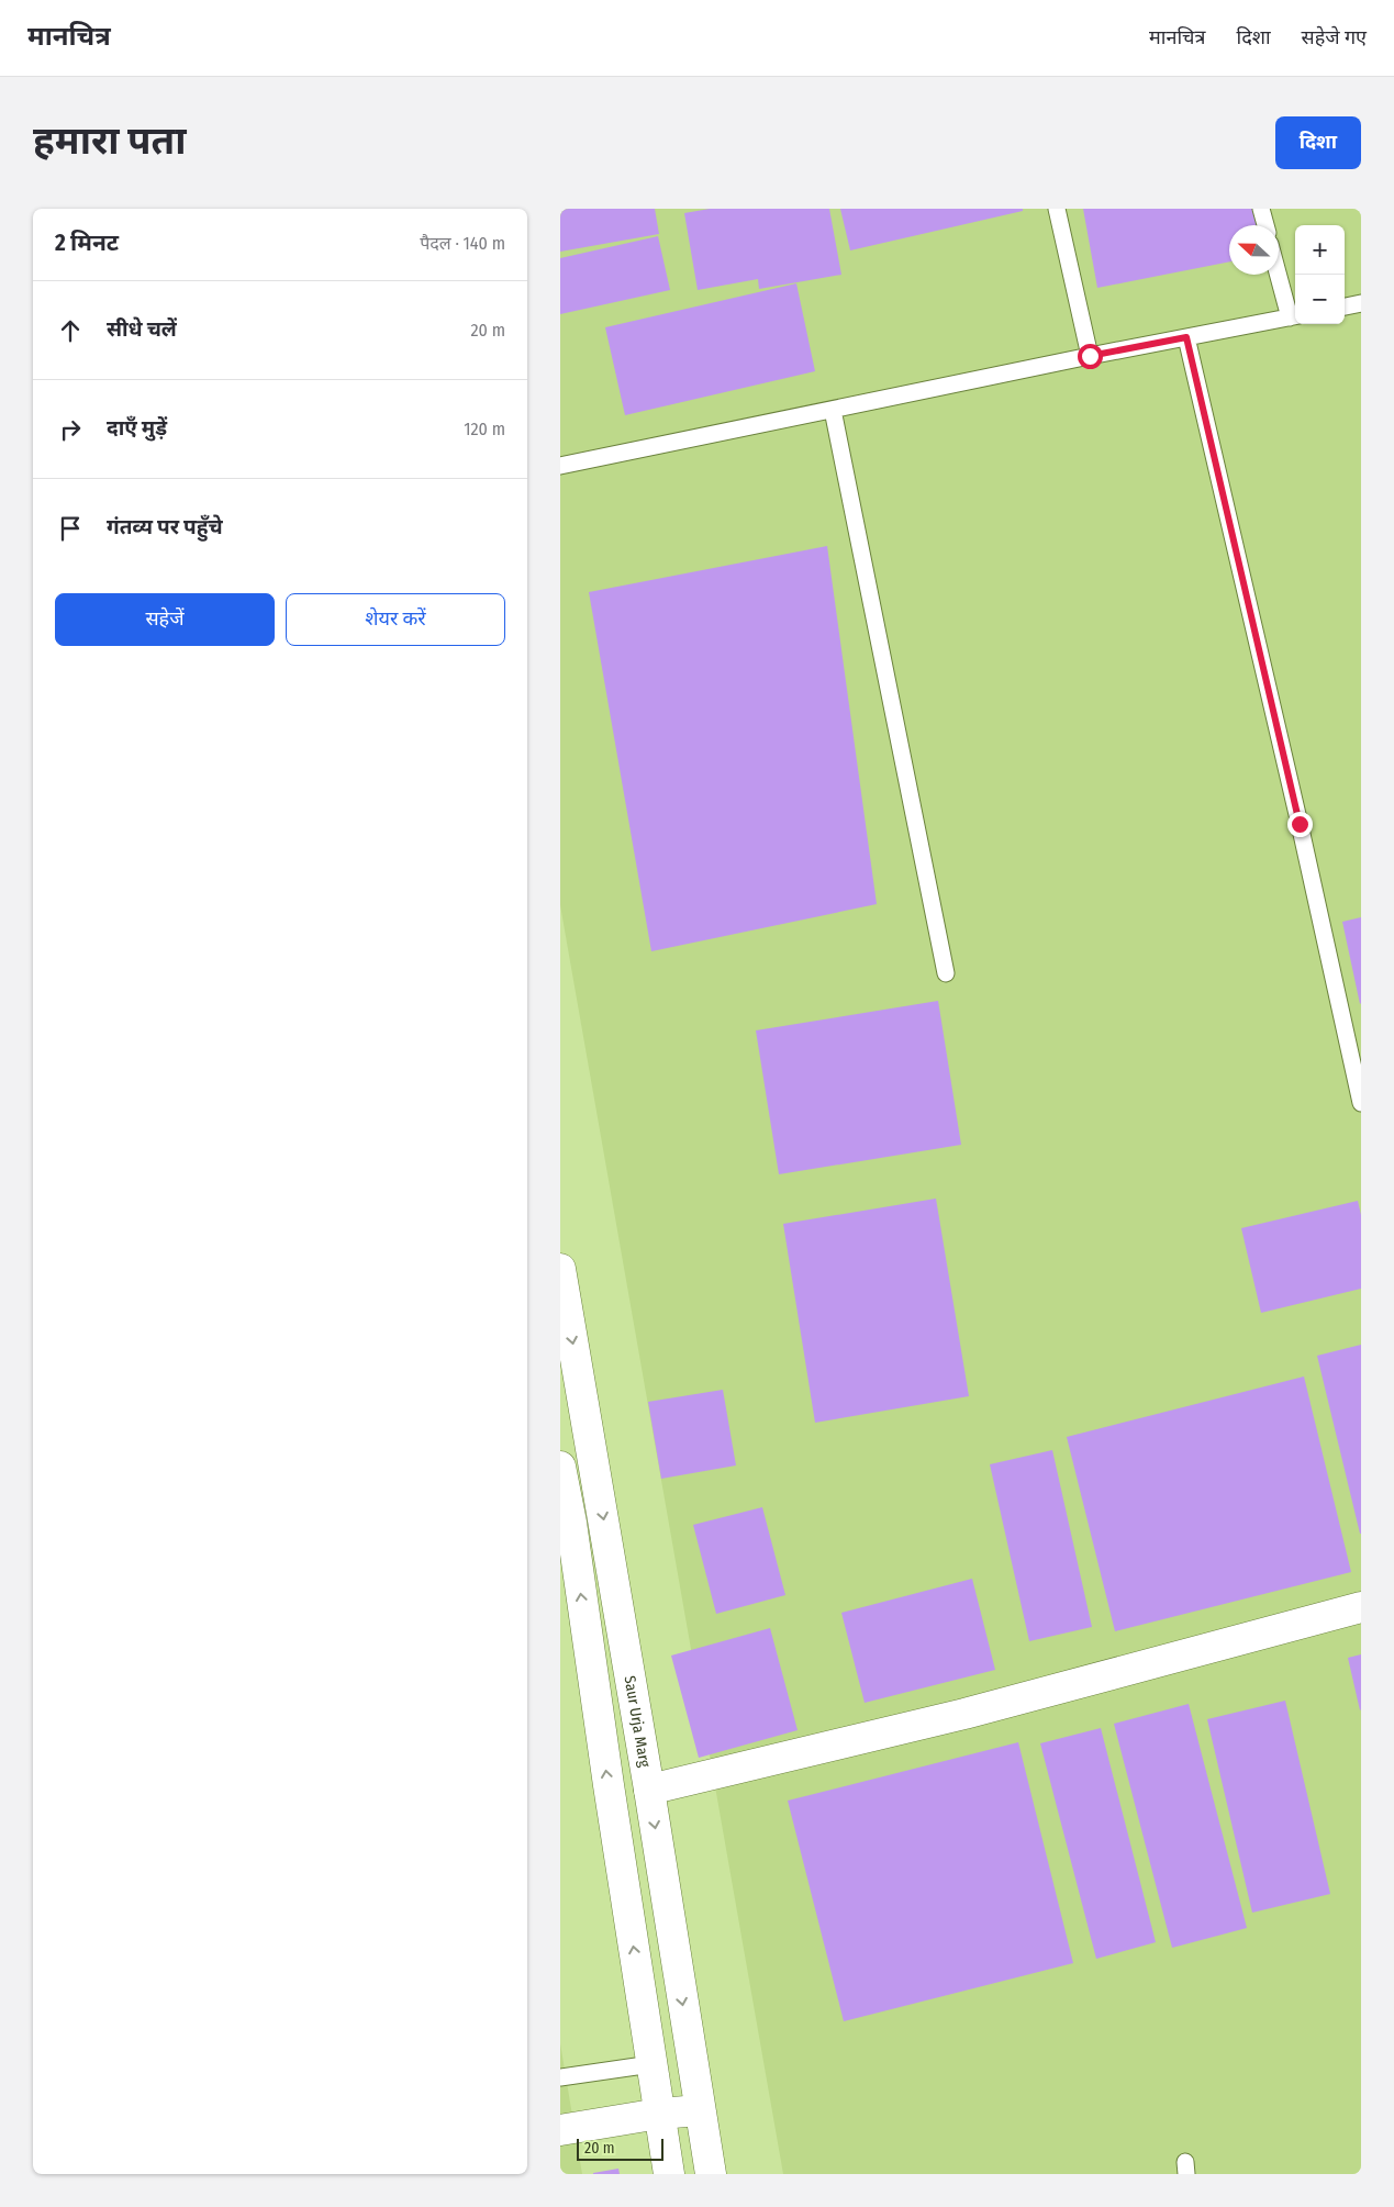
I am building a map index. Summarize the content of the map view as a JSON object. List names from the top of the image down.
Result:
{
  "streets": {
    "street": ["Saur Urja Marg"]
  },
  "scale_bar": "20 m",
  "north": "left",
  "page": {
    "header": "मानचित्र",
    "nav": ["मानचित्र", "दिशा", "सहेजे गए"],
    "buttons": [
      "दिशा",
      ["सहेजें", "शेयर करें"]
    ],
    "title": "हमारा पता",
    "heading": ["2 मिनट", "पैदल · 140 m"],
    "map_buttons": ["+", "−"],
    "list": [
      ["सीधे चलें", "20 m"],
      ["दाएँ मुड़ें", "120 m"],
      "गंतव्य पर पहुँचे"
    ],
    "scale": "20 m"
  }
}
